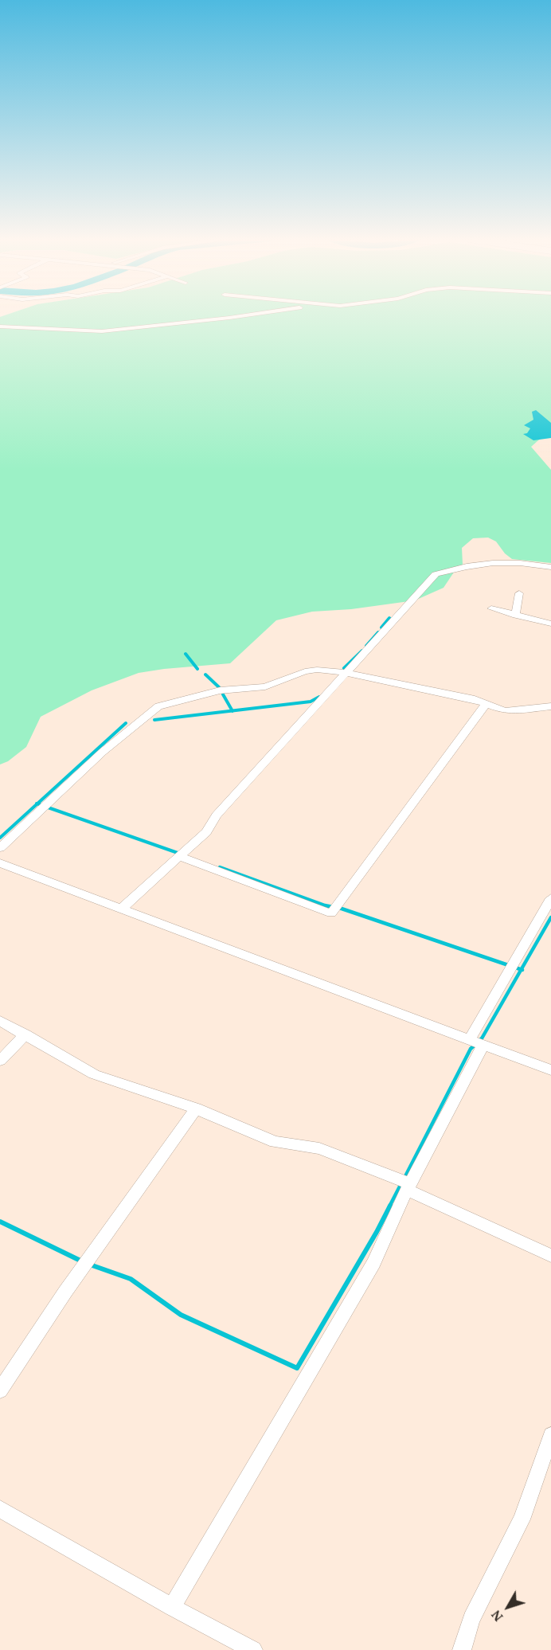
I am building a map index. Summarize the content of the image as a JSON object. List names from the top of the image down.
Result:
{
  "north": "bottom left"
}
